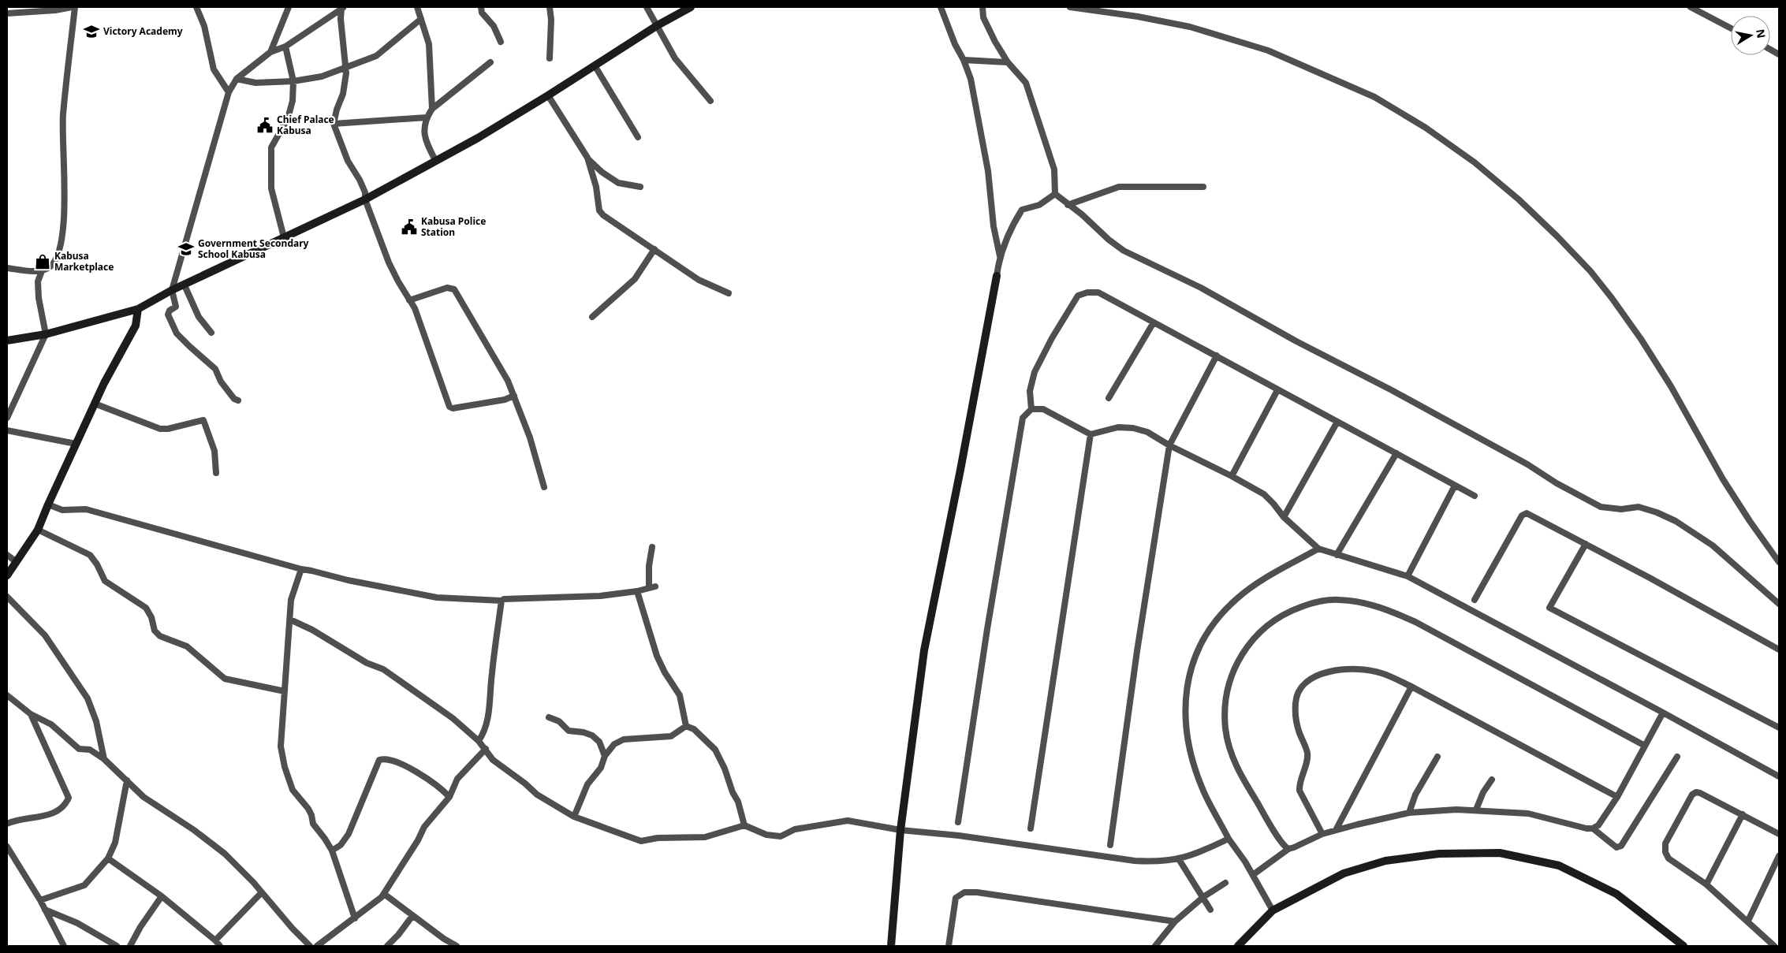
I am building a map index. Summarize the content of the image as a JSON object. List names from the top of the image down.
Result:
{
  "places": {
    "school or university": ["Victory Academy", "Government Secondary School Kabusa"],
    "public building": ["Chief Palace Kabusa", "Kabusa Police Station"],
    "shop": ["Kabusa Marketplace"]
  },
  "north": "right"
}
